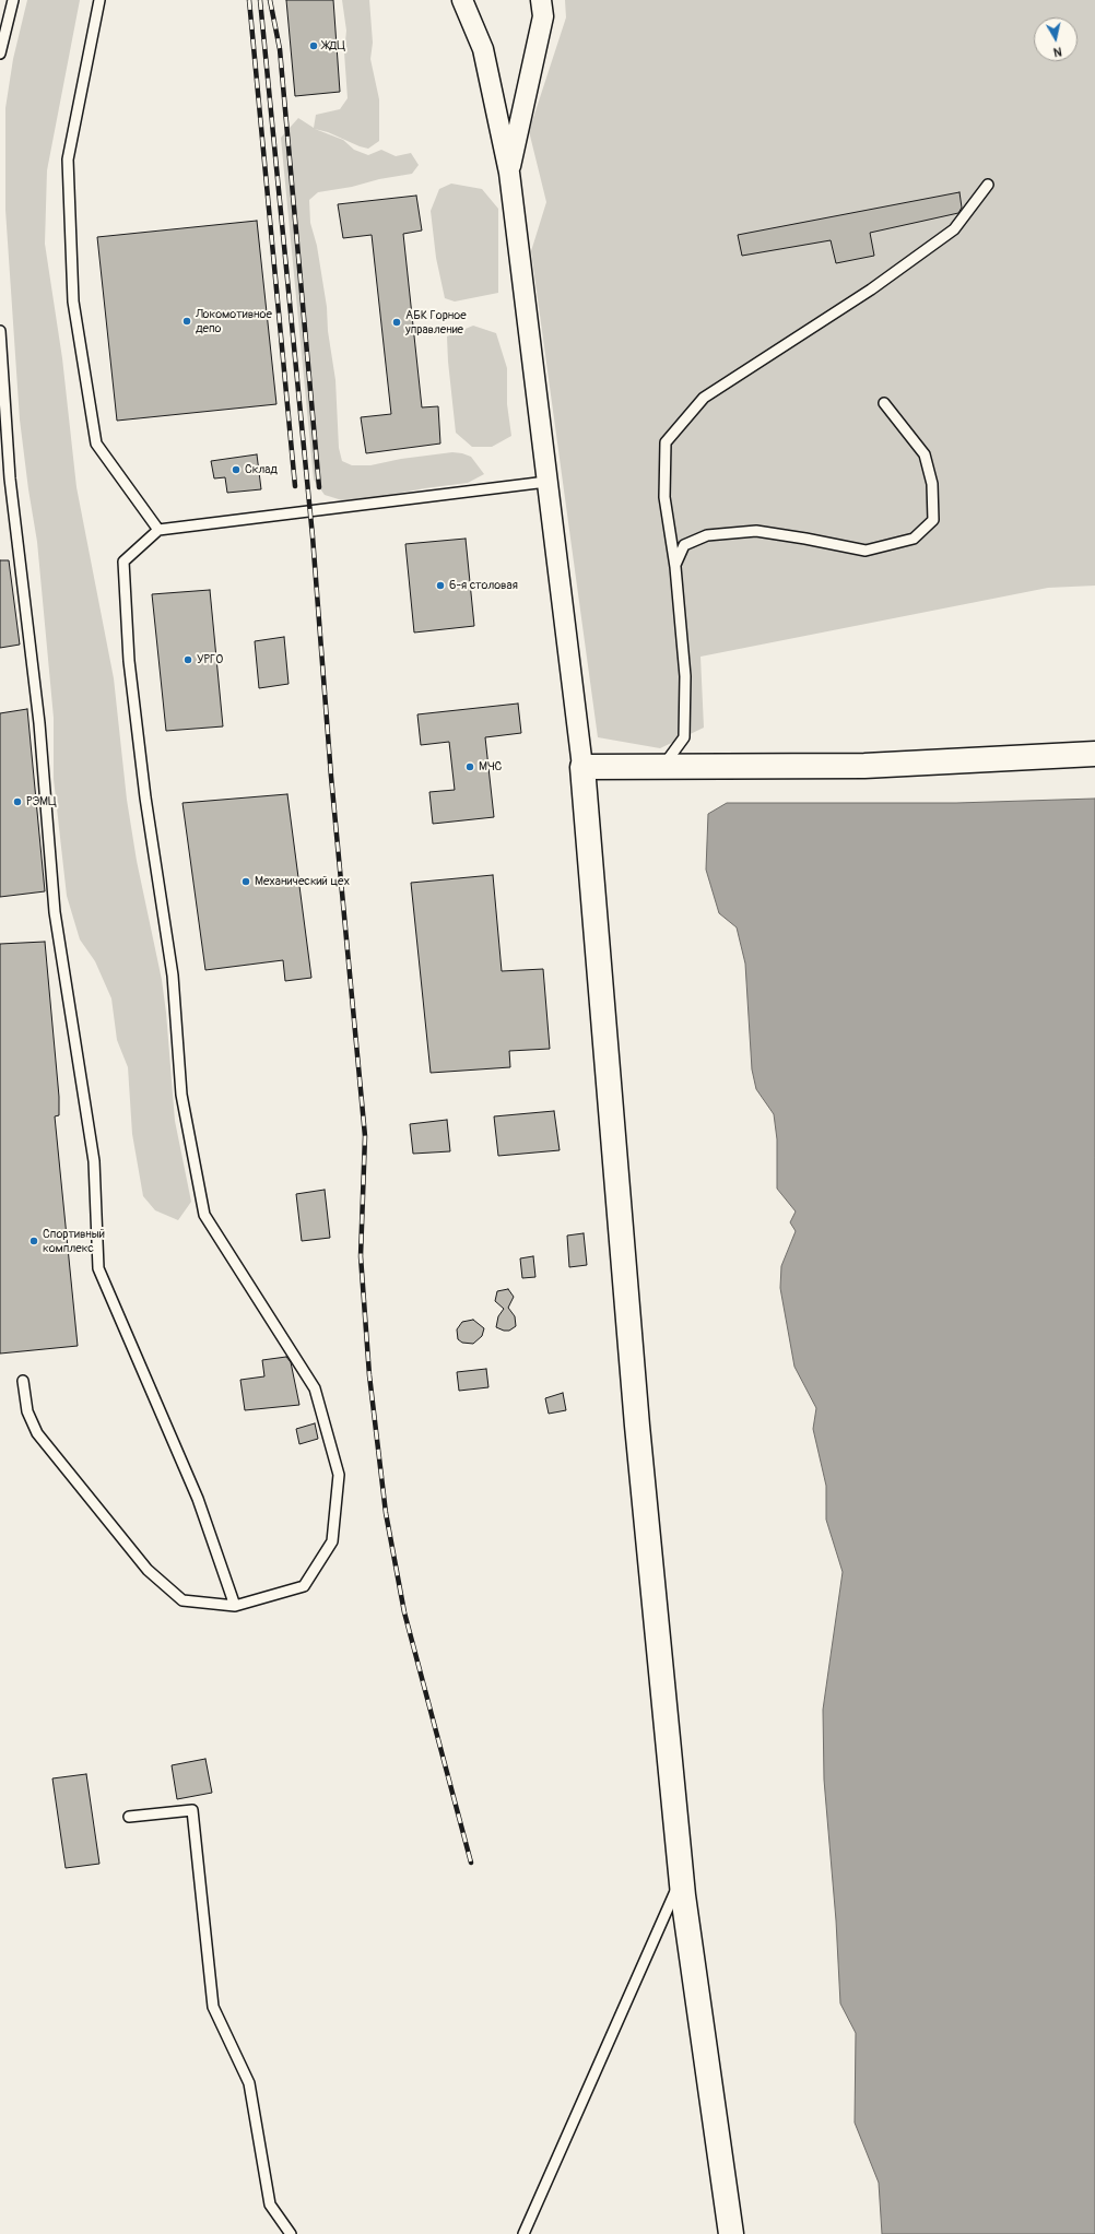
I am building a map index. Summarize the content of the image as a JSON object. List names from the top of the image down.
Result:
{
  "places": [
    "ЖДЦ",
    "Локомотивное депо",
    "АБК Горное управление",
    "Склад",
    "6-я столовая",
    "УРГО",
    "МЧС",
    "РЭМЦ",
    "Механический цех",
    "Спортивный комплекс"
  ],
  "north": "bottom"
}
